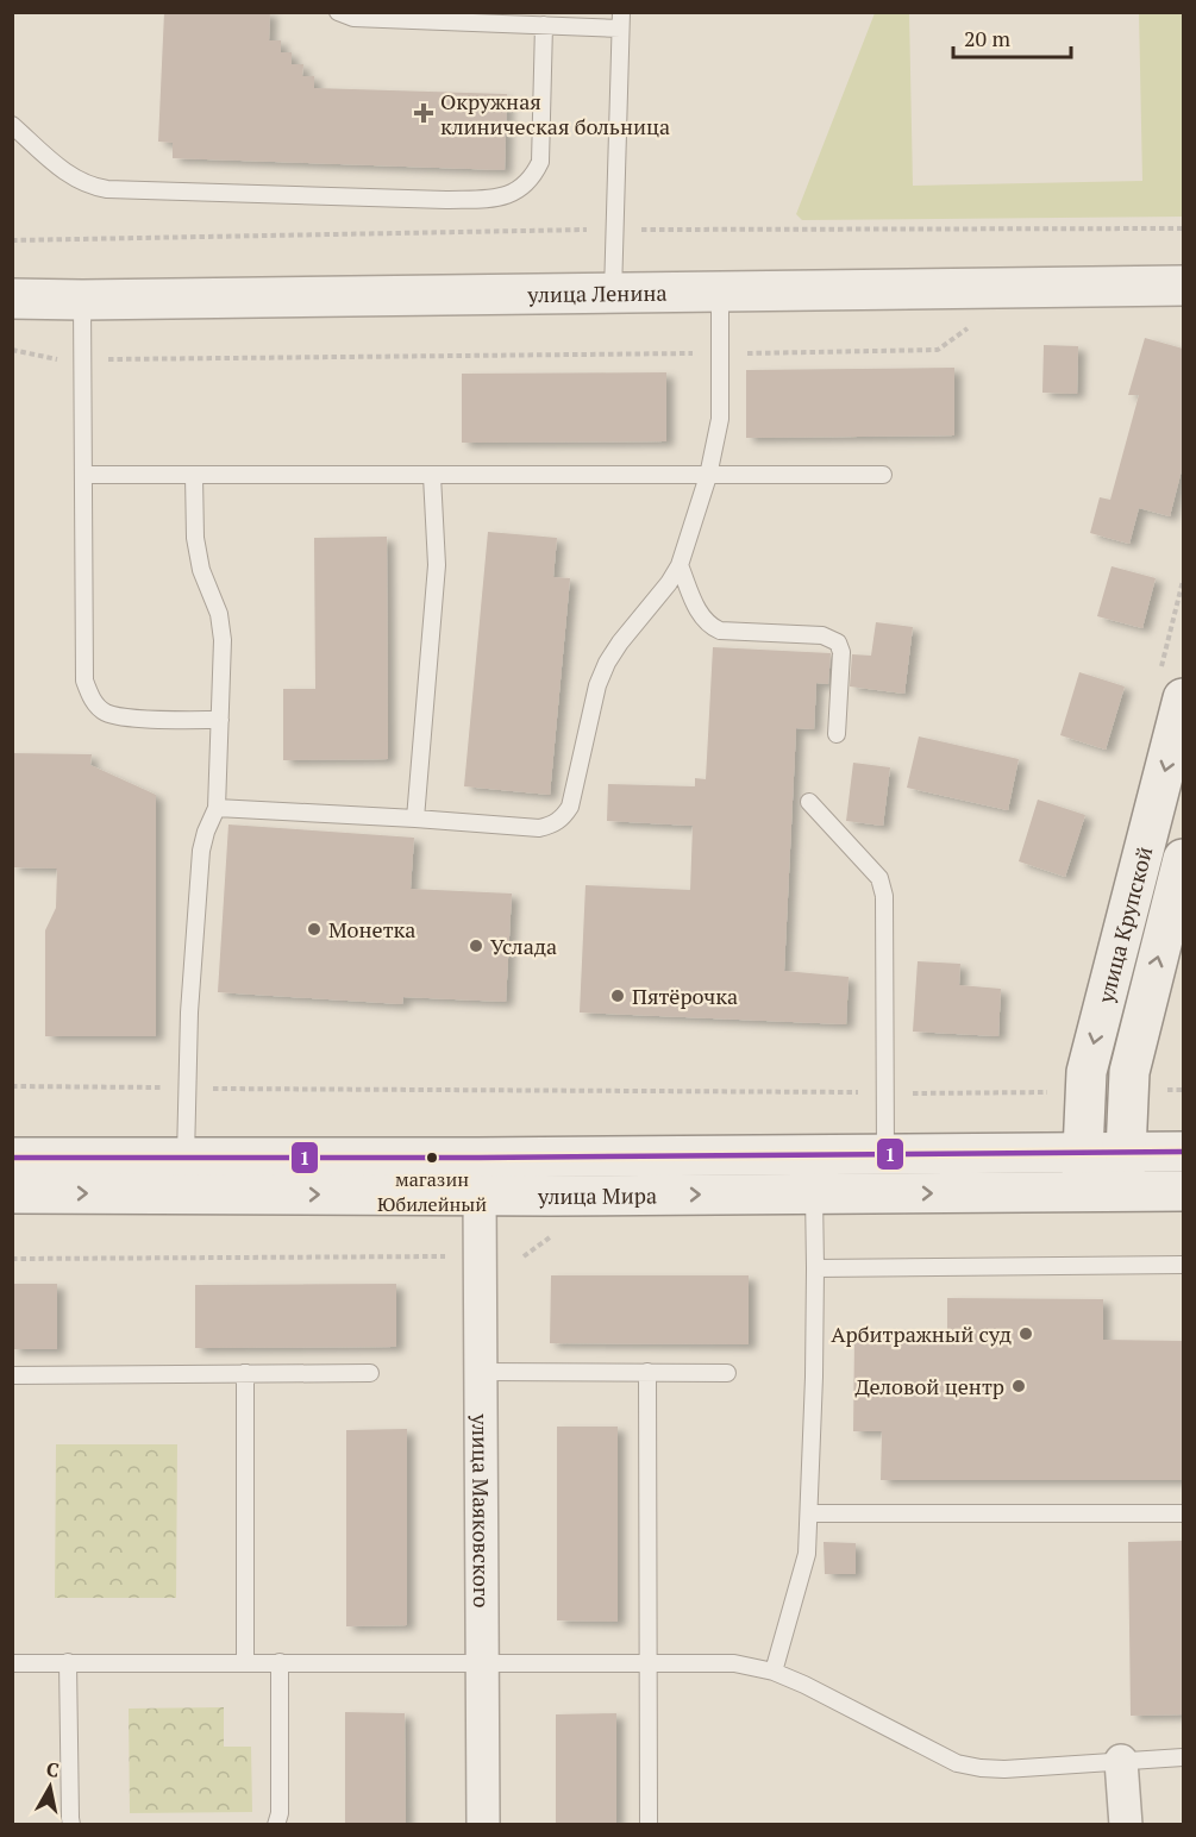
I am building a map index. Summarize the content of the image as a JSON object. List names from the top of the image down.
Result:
{
  "streets": {
    "main road": ["улица Ленина", "улица Крупской", "улица Мира"],
    "street": ["улица Маяковского"]
  },
  "crossings": [
    ["улица Крупской", "улица Мира"],
    ["улица Мира", "улица Маяковского"]
  ],
  "places": {
    "health": ["Окружная клиническая больница"],
    "other": [
      "Монетка",
      "Услада",
      "Пятёрочка",
      "магазин Юбилейный",
      "Арбитражный суд",
      "Деловой центр"
    ]
  },
  "lines": ["transit line 1"],
  "scale_bar": "20 m",
  "north": "top"
}
